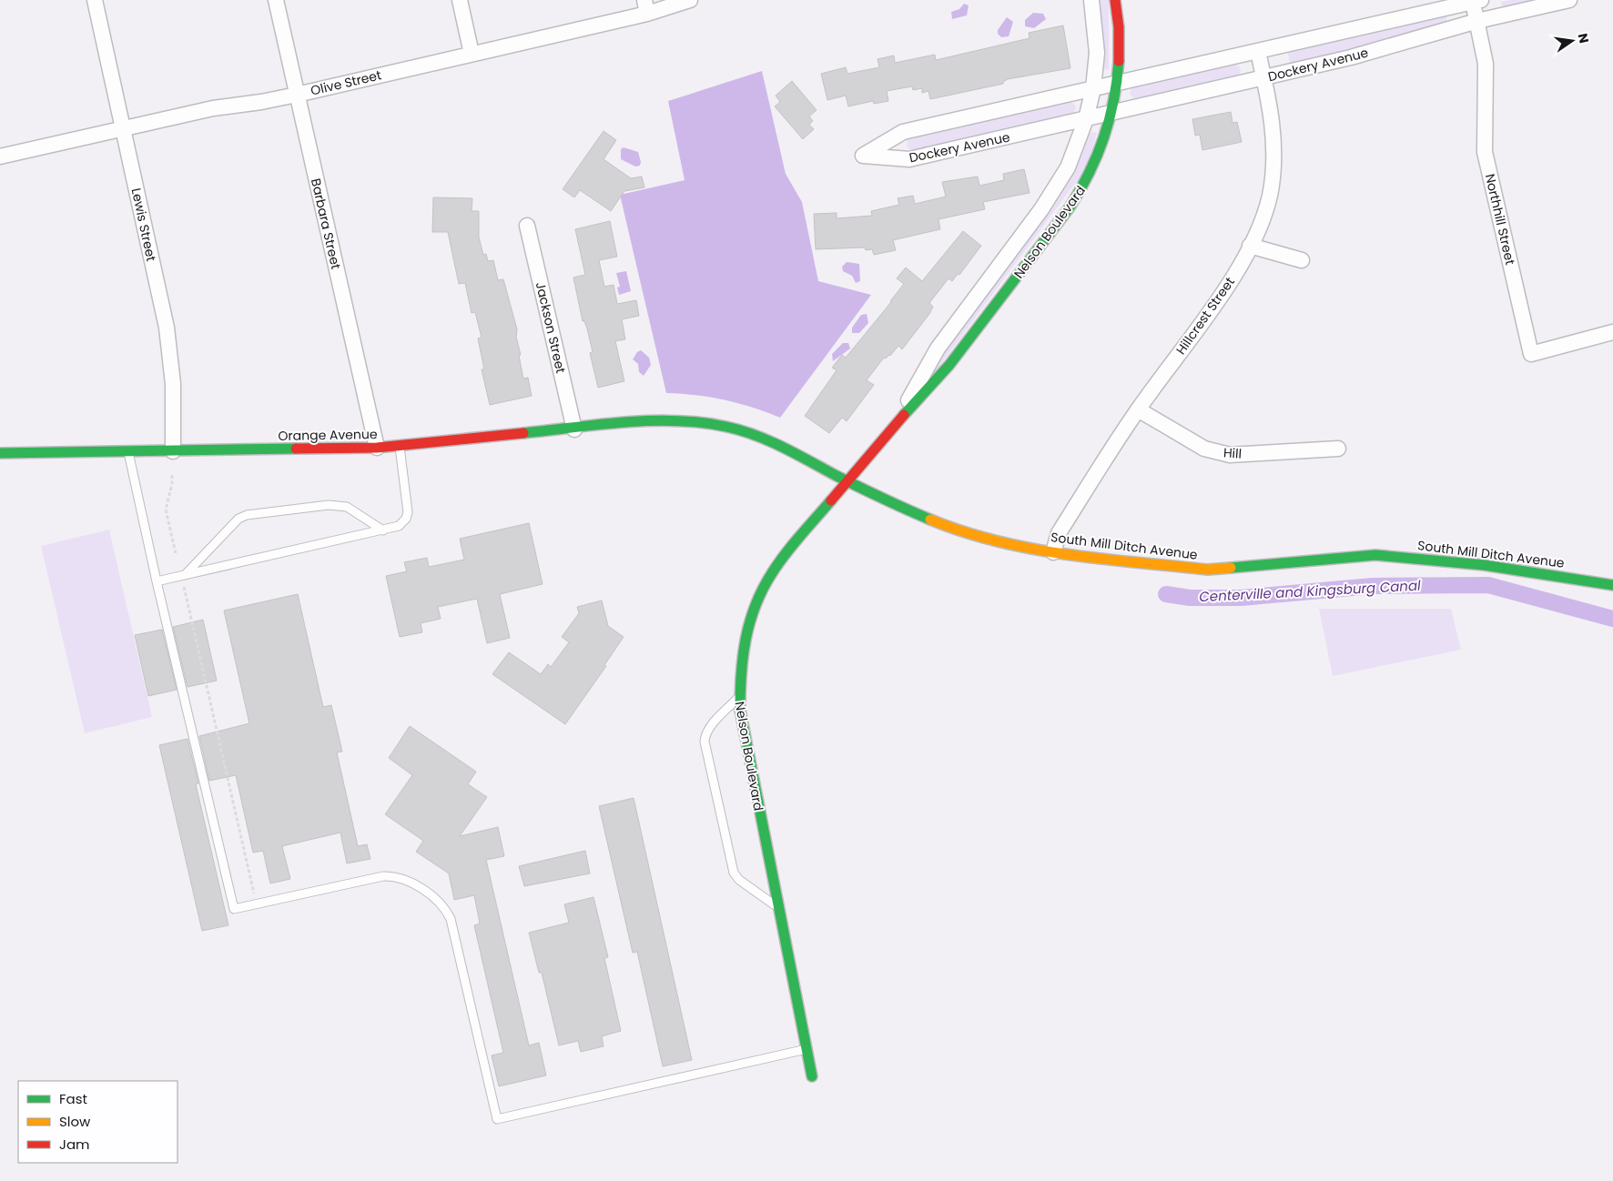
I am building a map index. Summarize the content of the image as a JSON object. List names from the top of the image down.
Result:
{
  "streets": {
    "street": [
      "Dockery Avenue",
      "Olive Street",
      "Northhill Street",
      "Barbara Street",
      "Lewis Street",
      "Nelson Boulevard",
      "Hillcrest Street",
      "Jackson Street",
      "Orange Avenue",
      "Hill",
      "South Mill Ditch Avenue"
    ]
  },
  "crossings": [
    ["Dockery Avenue", "Northhill Street"],
    ["Dockery Avenue", "Nelson Boulevard"],
    ["Dockery Avenue", "Hillcrest Street"],
    ["Olive Street", "Barbara Street"],
    ["Olive Street", "Lewis Street"],
    ["Barbara Street", "Orange Avenue"],
    ["Lewis Street", "Orange Avenue"],
    ["Nelson Boulevard", "South Mill Ditch Avenue"],
    ["Hillcrest Street", "Hill"],
    ["Hillcrest Street", "South Mill Ditch Avenue"],
    ["Jackson Street", "Orange Avenue"],
    ["Orange Avenue", "South Mill Ditch Avenue"]
  ],
  "water": ["Centerville and Kingsburg Canal"],
  "legend": ["Fast", "Slow", "Jam"],
  "north": "right"
}
